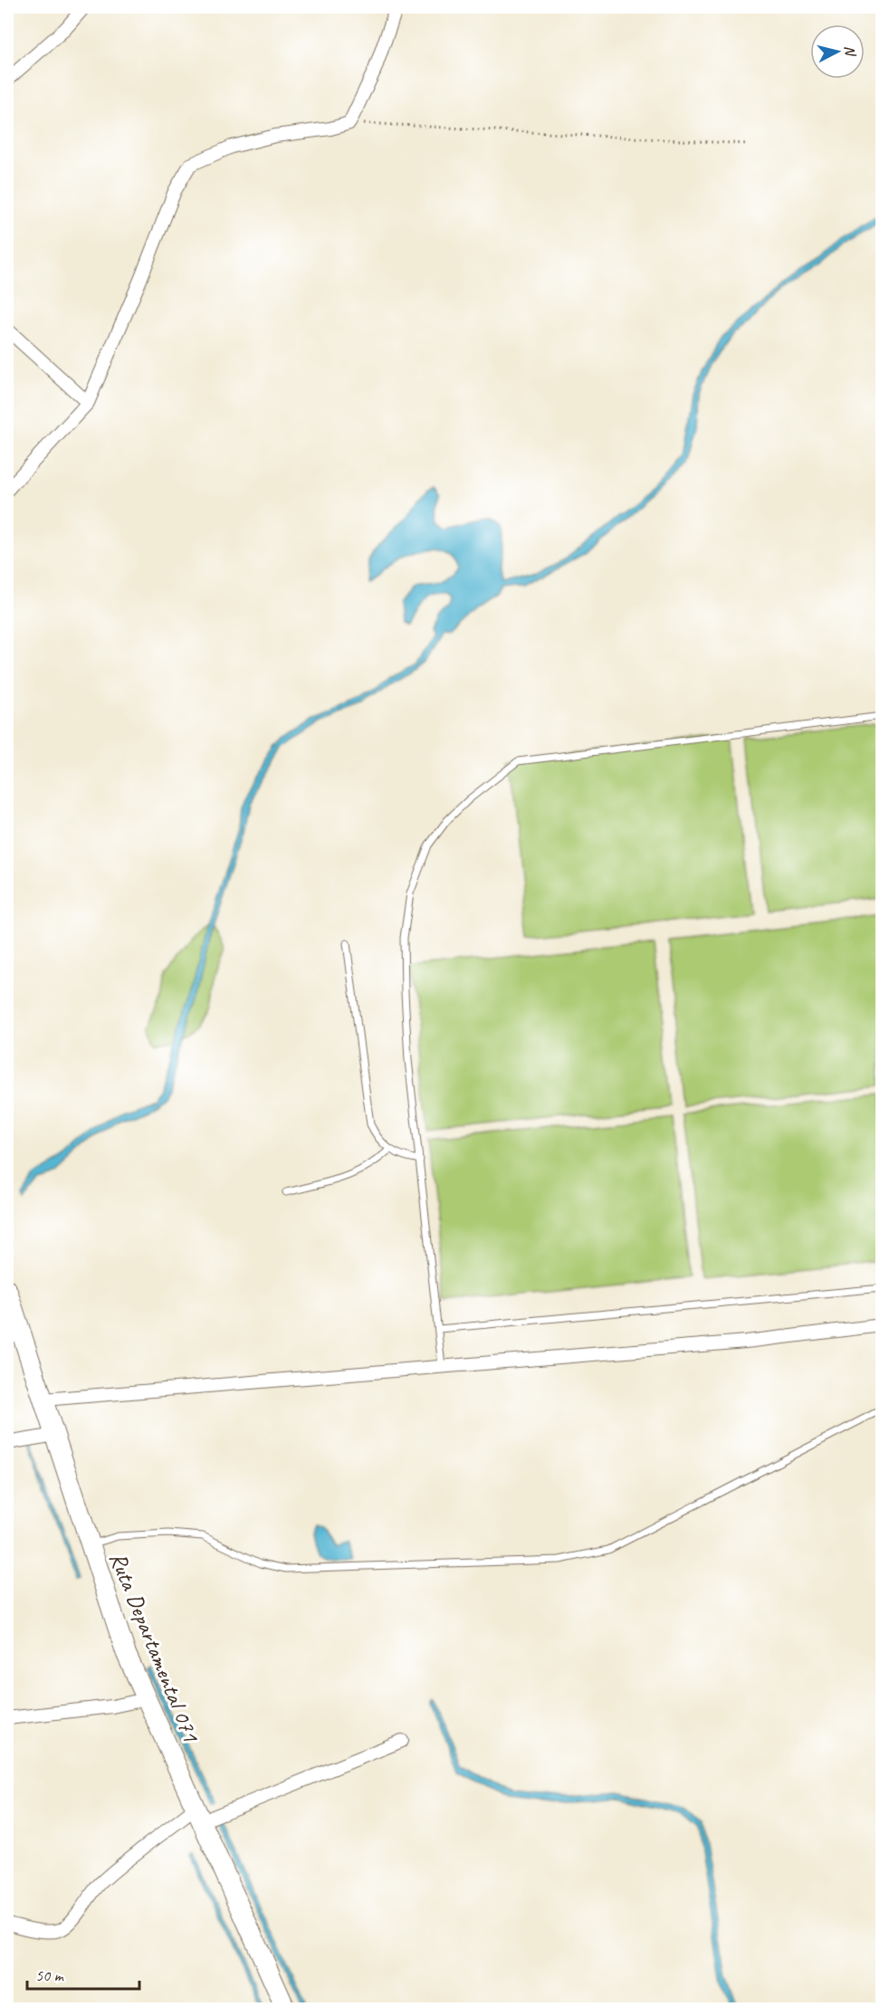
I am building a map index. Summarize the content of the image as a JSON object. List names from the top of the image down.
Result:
{
  "streets": {
    "main road": ["Ruta Departamental 071"]
  },
  "scale_bar": "50 m",
  "north": "right"
}
